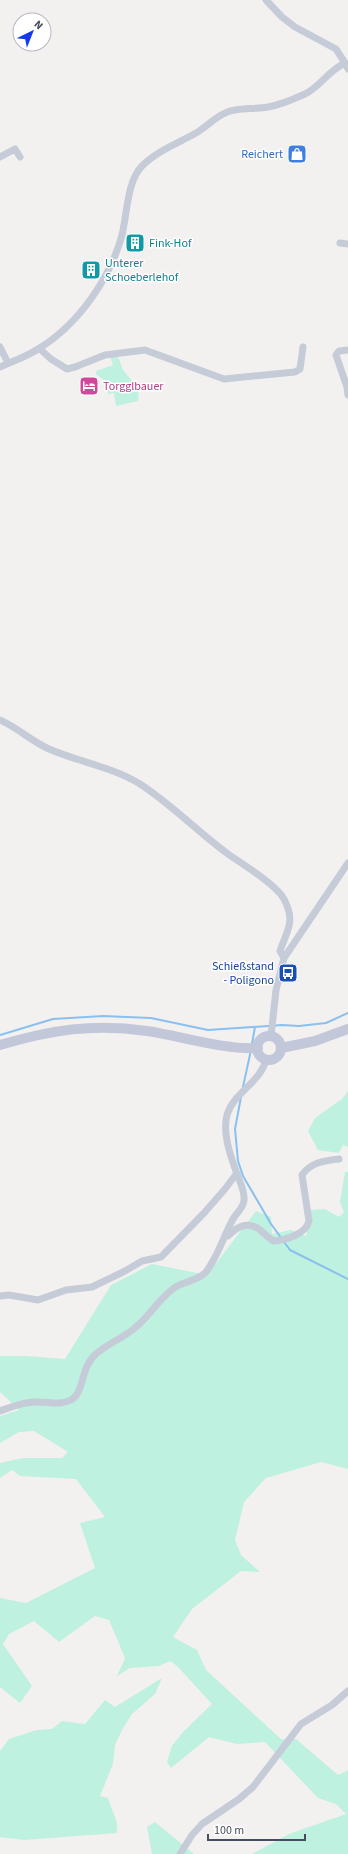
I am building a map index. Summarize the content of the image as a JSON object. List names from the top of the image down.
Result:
{
  "places": {
    "shop": ["Reichert"],
    "building": ["Fink-Hof", "Unterer Schoeberlehof"],
    "hotel": ["Torgglbauer"],
    "bus stop": ["Schießstand - Poligono"]
  },
  "scale_bar": "100 m",
  "north": "top right"
}
